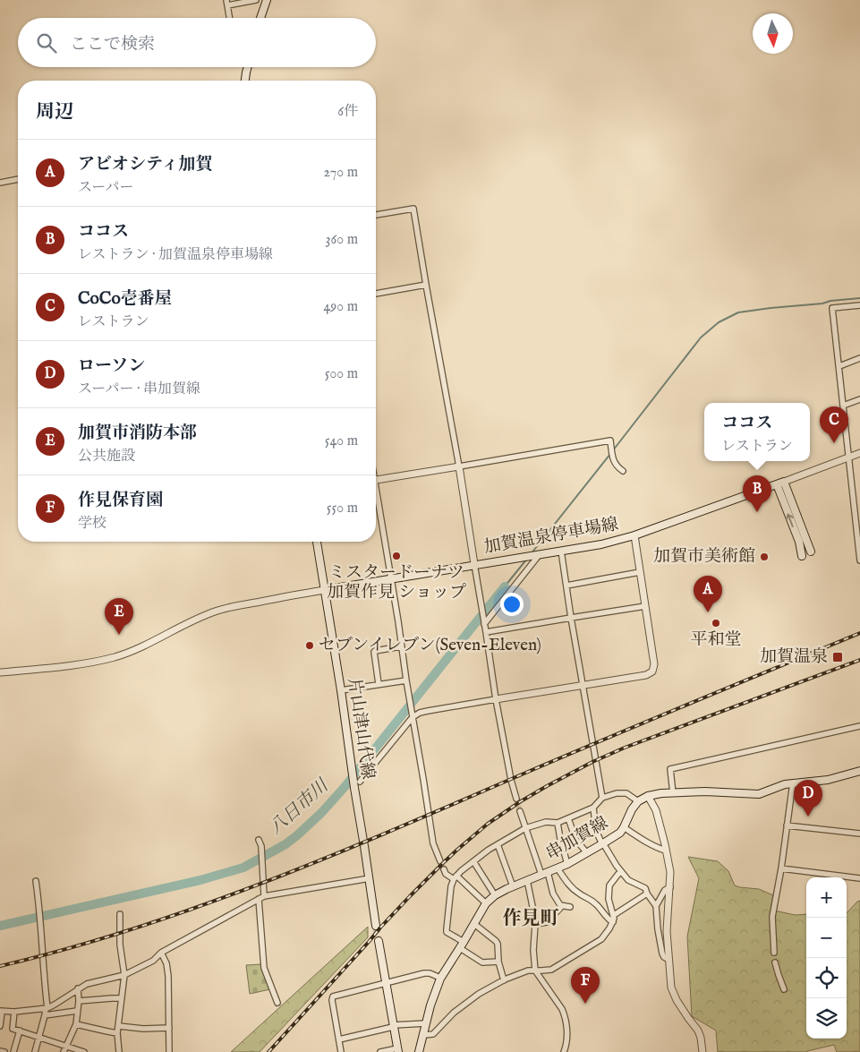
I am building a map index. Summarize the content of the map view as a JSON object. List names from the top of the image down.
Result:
{
  "streets": {
    "main road": ["加賀温泉停車場線", "片山津山代線", "串加賀線"]
  },
  "crossings": [
    ["加賀温泉停車場線", "片山津山代線"]
  ],
  "districts": ["作見町"],
  "water": ["八日市川"],
  "places": {
    "other": [
      "ミスタードーナツ 加賀作見 ショップ",
      "加賀市美術館",
      "平和堂",
      "セブンイレブン(Seven-Eleven)"
    ],
    "transit": ["加賀温泉"]
  },
  "north": "bottom",
  "page": {
    "search": "ここで検索",
    "heading": ["周辺", "6件"],
    "list": [
      {
        "mark": "A",
        "name": "アビオシティ加賀",
        "note": "スーパー",
        "value": "270 m"
      },
      {
        "mark": "B",
        "name": "ココス",
        "note": "レストラン · 加賀温泉停車場線",
        "value": "360 m"
      },
      {
        "mark": "C",
        "name": "CoCo壱番屋",
        "note": "レストラン",
        "value": "490 m"
      },
      {
        "mark": "D",
        "name": "ローソン",
        "note": "スーパー · 串加賀線",
        "value": "500 m"
      },
      {
        "mark": "E",
        "name": "加賀市消防本部",
        "note": "公共施設",
        "value": "540 m"
      },
      {
        "mark": "F",
        "name": "作見保育園",
        "note": "学校",
        "value": "550 m"
      }
    ],
    "popup": ["ココス", "レストラン"],
    "pins": [
      "C",
      "B",
      "A",
      "E",
      "D",
      "F"
    ],
    "map_buttons": ["+", "−"]
  }
}
